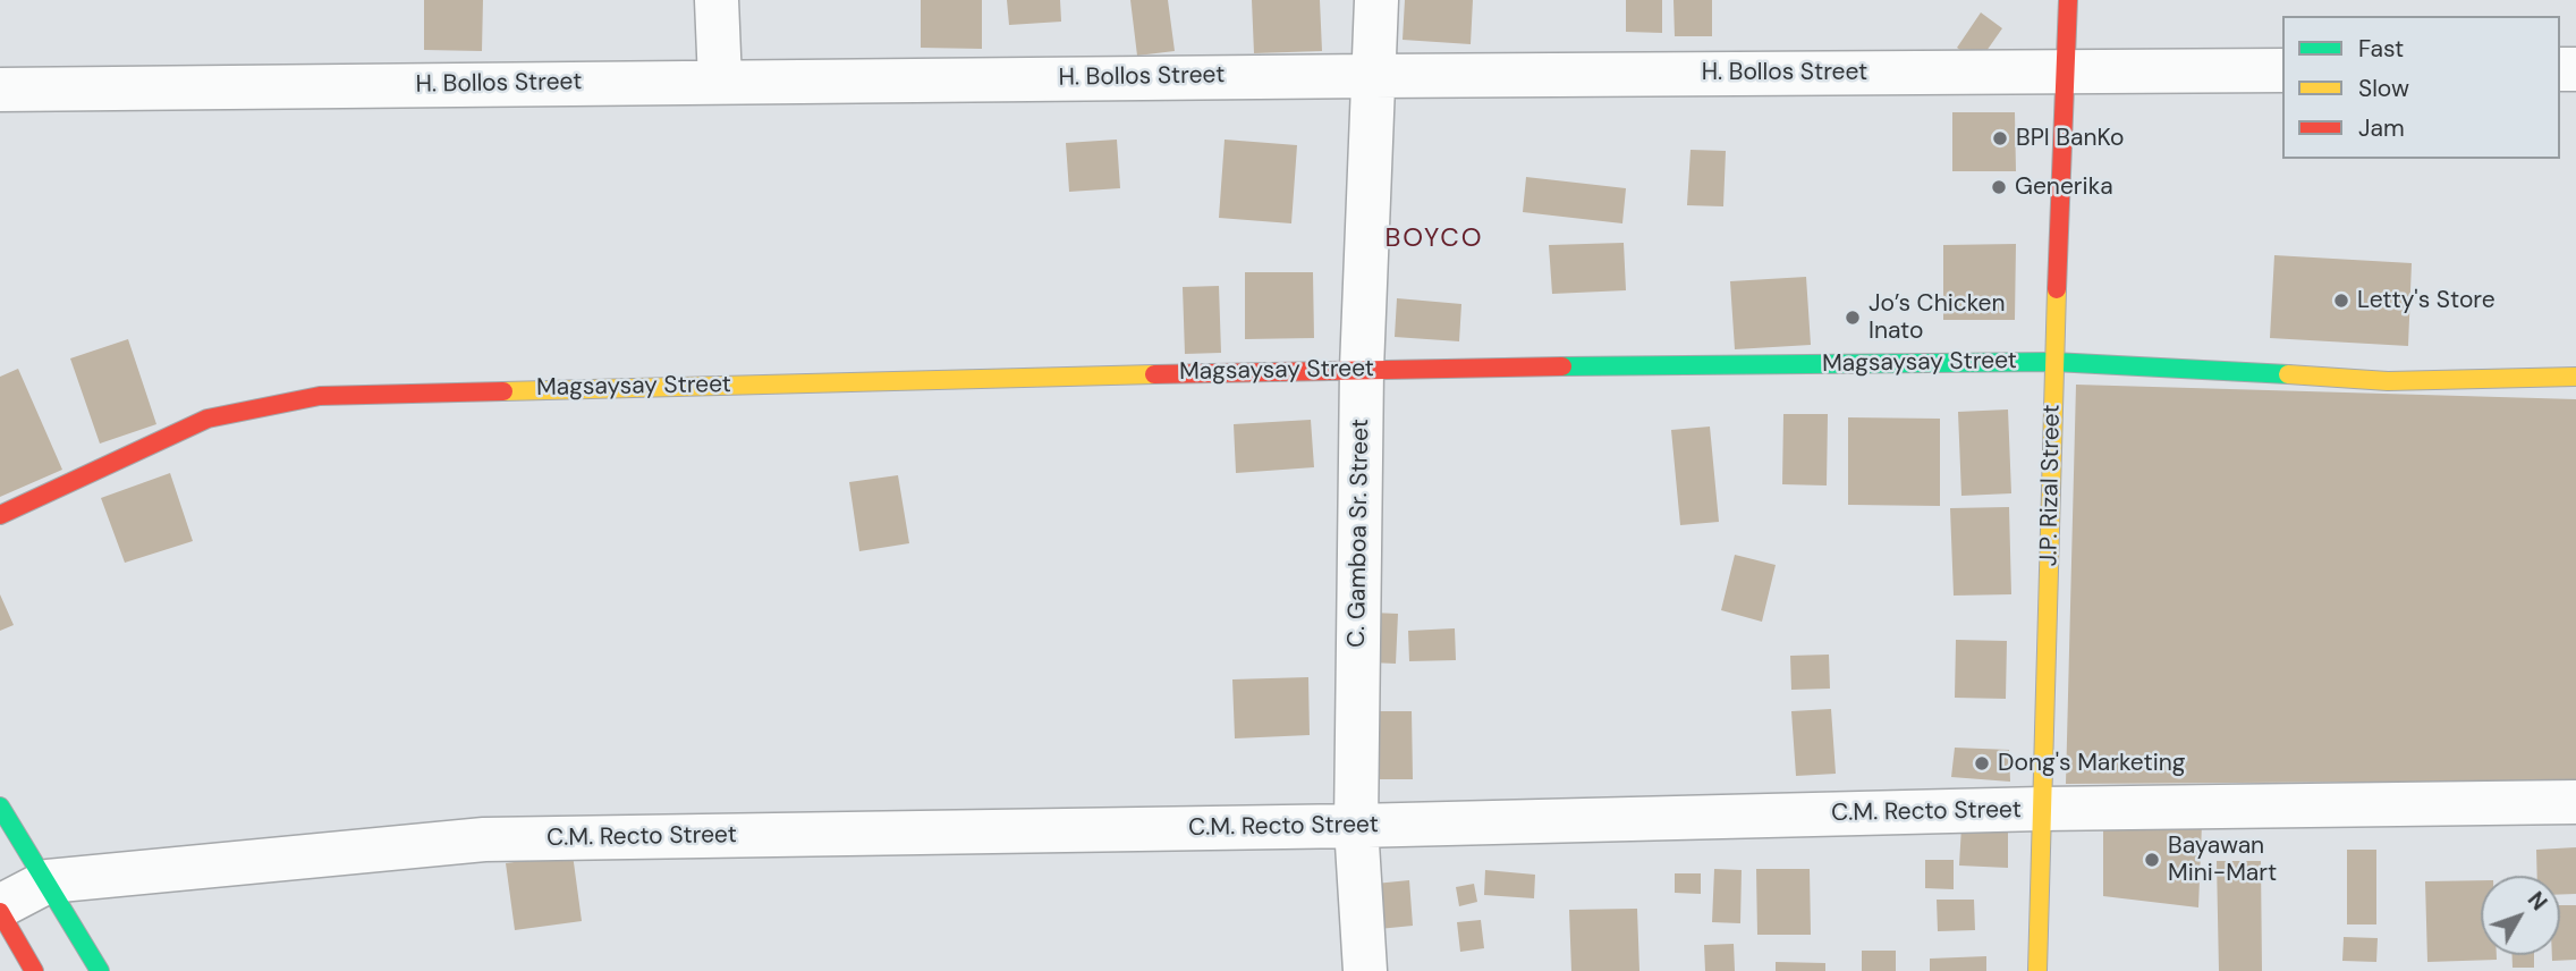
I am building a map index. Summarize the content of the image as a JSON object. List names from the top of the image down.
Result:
{
  "streets": {
    "street": [
      "H. Bollos Street",
      "Magsaysay Street",
      "J.P. Rizal Street",
      "C. Gamboa Sr. Street",
      "C.M. Recto Street"
    ]
  },
  "crossings": [
    ["H. Bollos Street", "J.P. Rizal Street"],
    ["H. Bollos Street", "C. Gamboa Sr. Street"],
    ["Magsaysay Street", "J.P. Rizal Street"],
    ["Magsaysay Street", "C. Gamboa Sr. Street"],
    ["J.P. Rizal Street", "C.M. Recto Street"],
    ["C. Gamboa Sr. Street", "C.M. Recto Street"]
  ],
  "districts": ["BOYCO"],
  "places": [
    "BPI BanKo",
    "Generika",
    "Letty's Store",
    "Jo’s Chicken Inato",
    "Dong's Marketing",
    "Bayawan Mini-Mart"
  ],
  "legend": ["Fast", "Slow", "Jam"],
  "north": "top right"
}
